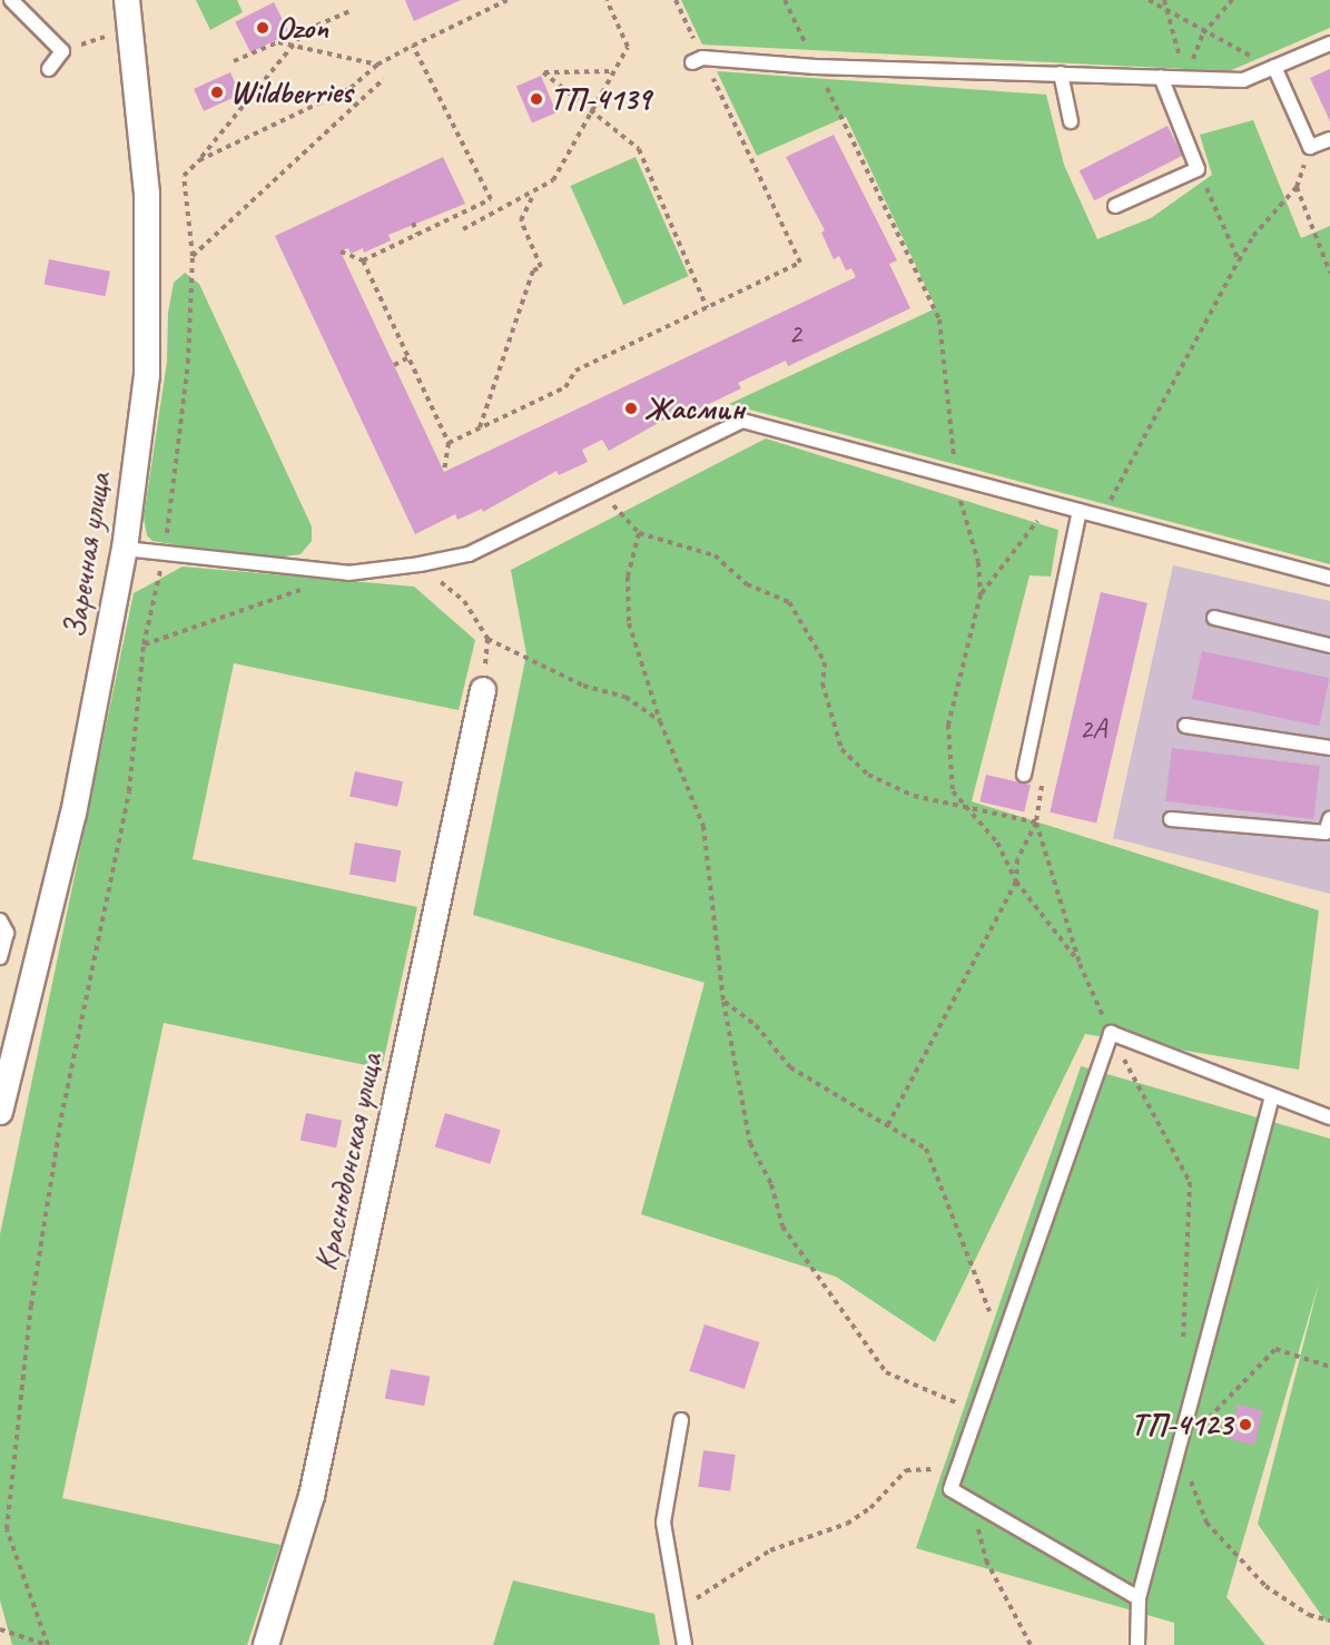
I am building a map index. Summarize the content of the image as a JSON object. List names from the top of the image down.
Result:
{
  "streets": {
    "street": ["Заречная улица", "Краснодонская улица"]
  },
  "places": [
    "Ozon",
    "Wildberries",
    "ТП-4139",
    "Жасмин",
    "ТП-4123"
  ],
  "house_numbers": ["2", "2А"]
}
